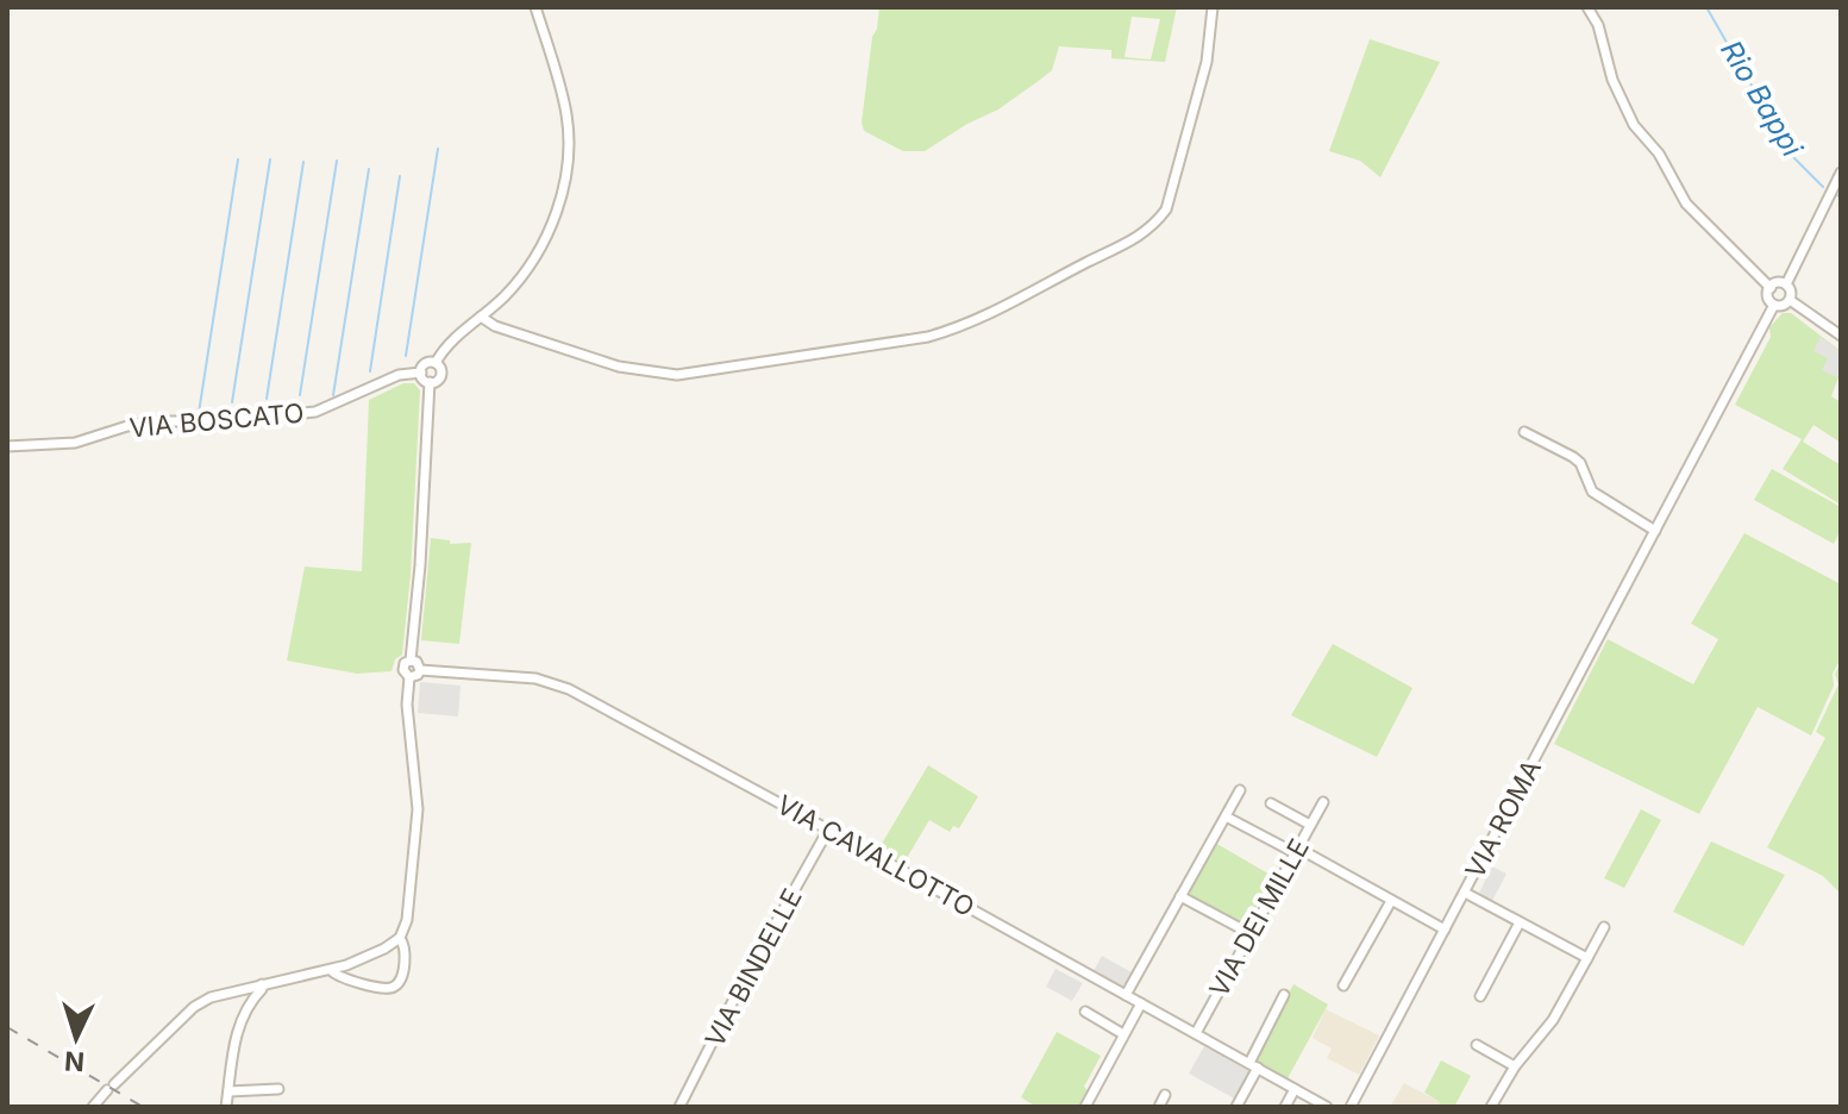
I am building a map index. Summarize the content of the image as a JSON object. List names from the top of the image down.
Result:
{
  "streets": {
    "street": [
      "VIA BOSCATO",
      "VIA ROMA",
      "VIA CAVALLOTTO",
      "VIA DEI MILLE",
      "VIA BINDELLE"
    ]
  },
  "crossings": [
    ["VIA CAVALLOTTO", "VIA DEI MILLE"],
    ["VIA CAVALLOTTO", "VIA BINDELLE"]
  ],
  "water": ["Rio Bappi"],
  "north": "bottom"
}
